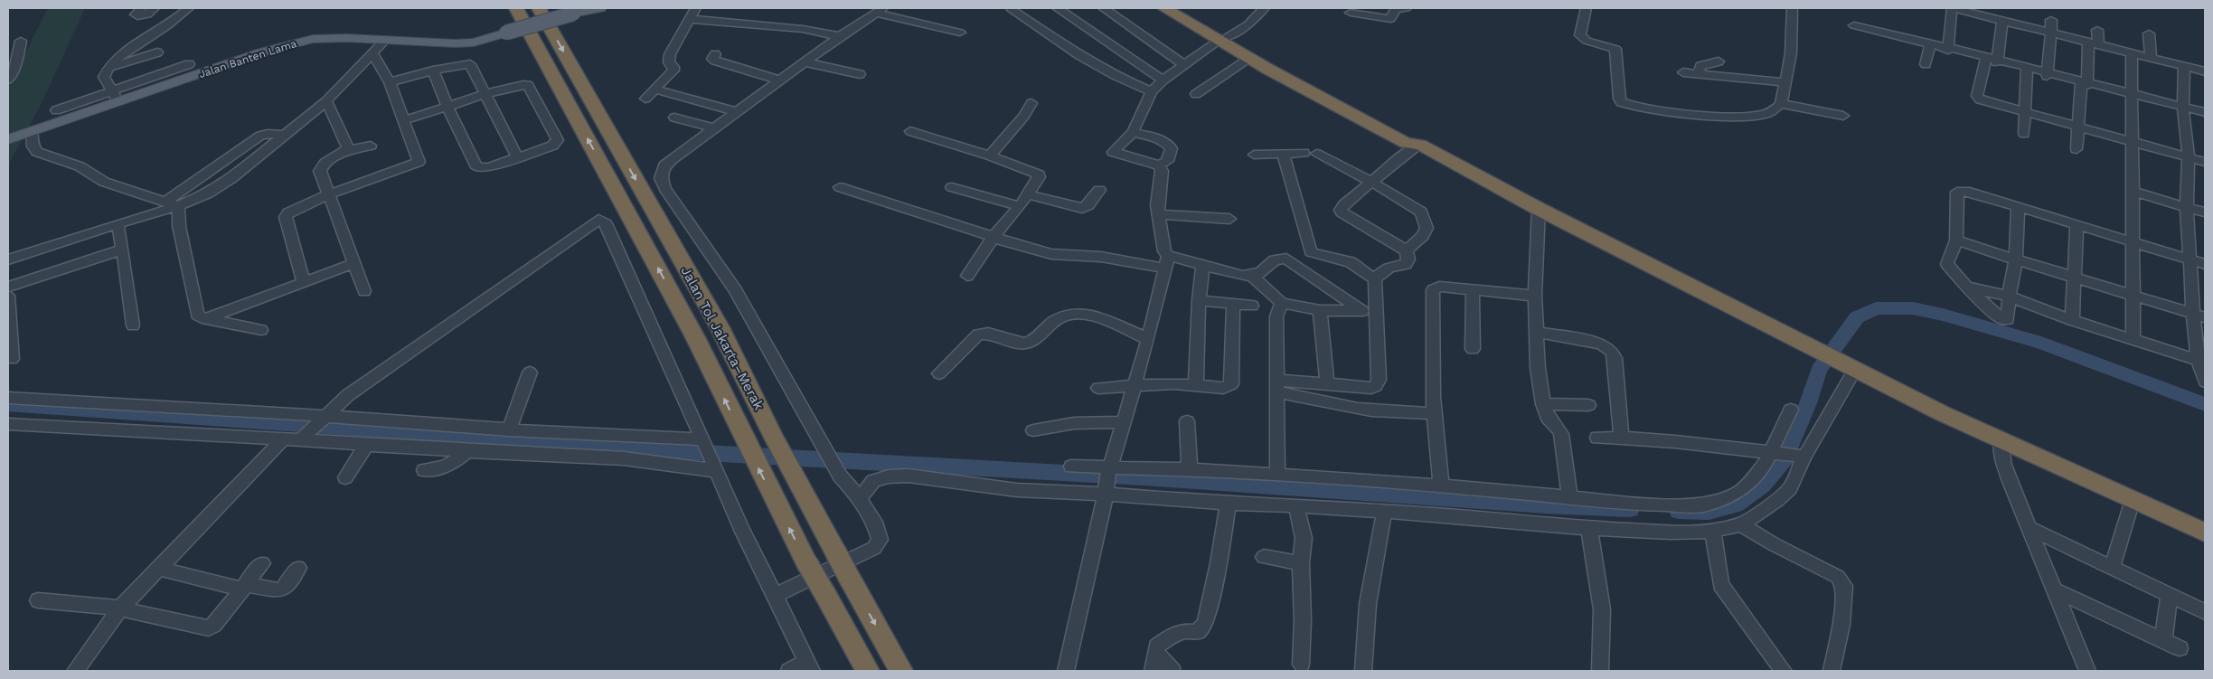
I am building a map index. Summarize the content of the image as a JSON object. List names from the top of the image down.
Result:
{
  "streets": {
    "highway": ["Jalan Tol Jakarta–Merak"],
    "main road": ["Jalan Banten Lama"]
  }
}
